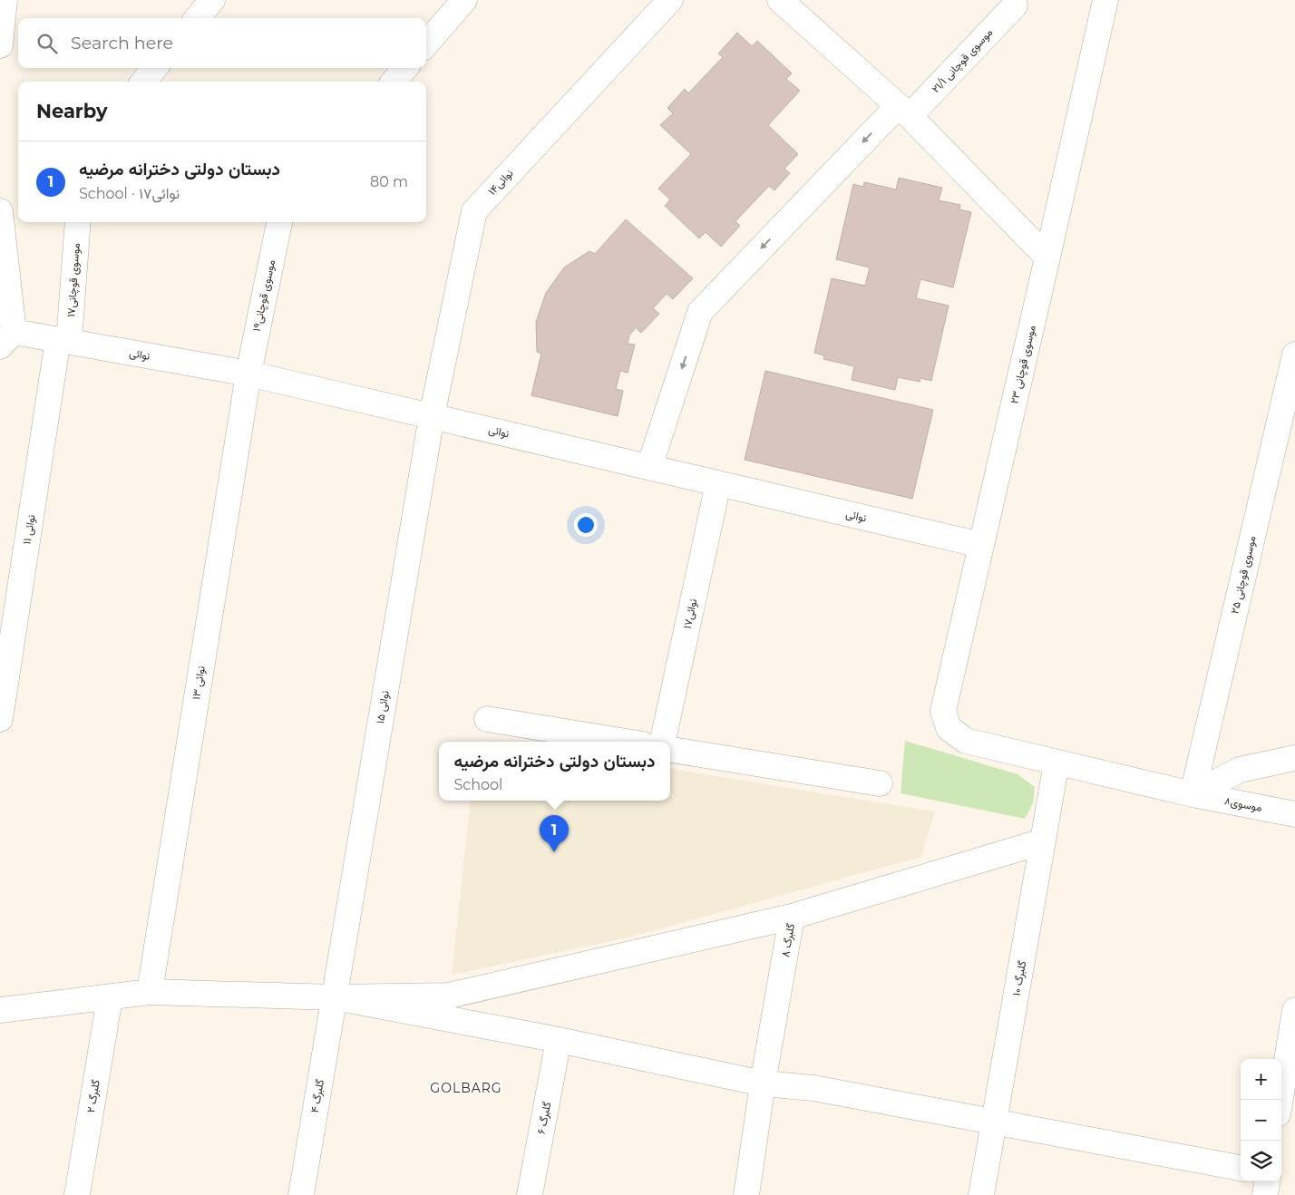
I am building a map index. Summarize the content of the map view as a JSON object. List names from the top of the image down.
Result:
{
  "streets": {
    "street": [
      "موسوی قوچانی ۲۱/۱",
      "نوائی۱۴",
      "موسوی قوچانی۱۷",
      "موسوی قوچانی۱۹",
      "نوائی",
      "موسوی قوچانی ۲۳",
      "نوائی ۱۱",
      "موسوی قوچانی ۲۵",
      "نوائی۱۷",
      "نوائی ۱۳",
      "نوائی ۱۵",
      "موسوی۸",
      "گلبرگ ۸",
      "گلبرگ ۱۰",
      "گلبرگ ۲",
      "گلبرگ ۴",
      "گلبرگ ۶"
    ]
  },
  "crossings": [
    ["موسوی قوچانی ۲۱/۱", "نوائی"],
    ["نوائی۱۴", "نوائی"],
    ["نوائی۱۴", "نوائی ۱۵"],
    ["موسوی قوچانی۱۷", "نوائی"],
    ["موسوی قوچانی۱۷", "نوائی ۱۱"],
    ["موسوی قوچانی۱۹", "نوائی"],
    ["موسوی قوچانی۱۹", "نوائی ۱۳"],
    ["نوائی", "موسوی قوچانی ۲۳"],
    ["نوائی", "نوائی ۱۱"],
    ["نوائی", "نوائی۱۷"],
    ["نوائی", "نوائی ۱۳"],
    ["نوائی", "نوائی ۱۵"],
    ["موسوی قوچانی ۲۳", "موسوی۸"],
    ["موسوی قوچانی ۲۵", "موسوی۸"],
    ["نوائی ۱۵", "گلبرگ ۴"],
    ["موسوی۸", "گلبرگ ۱۰"],
    ["گلبرگ ۸", "گلبرگ ۱۰"]
  ],
  "one_way": ["موسوی قوچانی ۲۱/۱"],
  "districts": ["GOLBARG"],
  "page": {
    "search": "Search here",
    "heading": "Nearby",
    "list": [
      {
        "mark": "1",
        "name": "دبستان دولتی دخترانه مرضیه",
        "note": "School · نوائی۱۷",
        "value": "80 m"
      }
    ],
    "popup": ["دبستان دولتی دخترانه مرضیه", "School"],
    "pins": "1",
    "map_buttons": ["+", "−"]
  }
}
